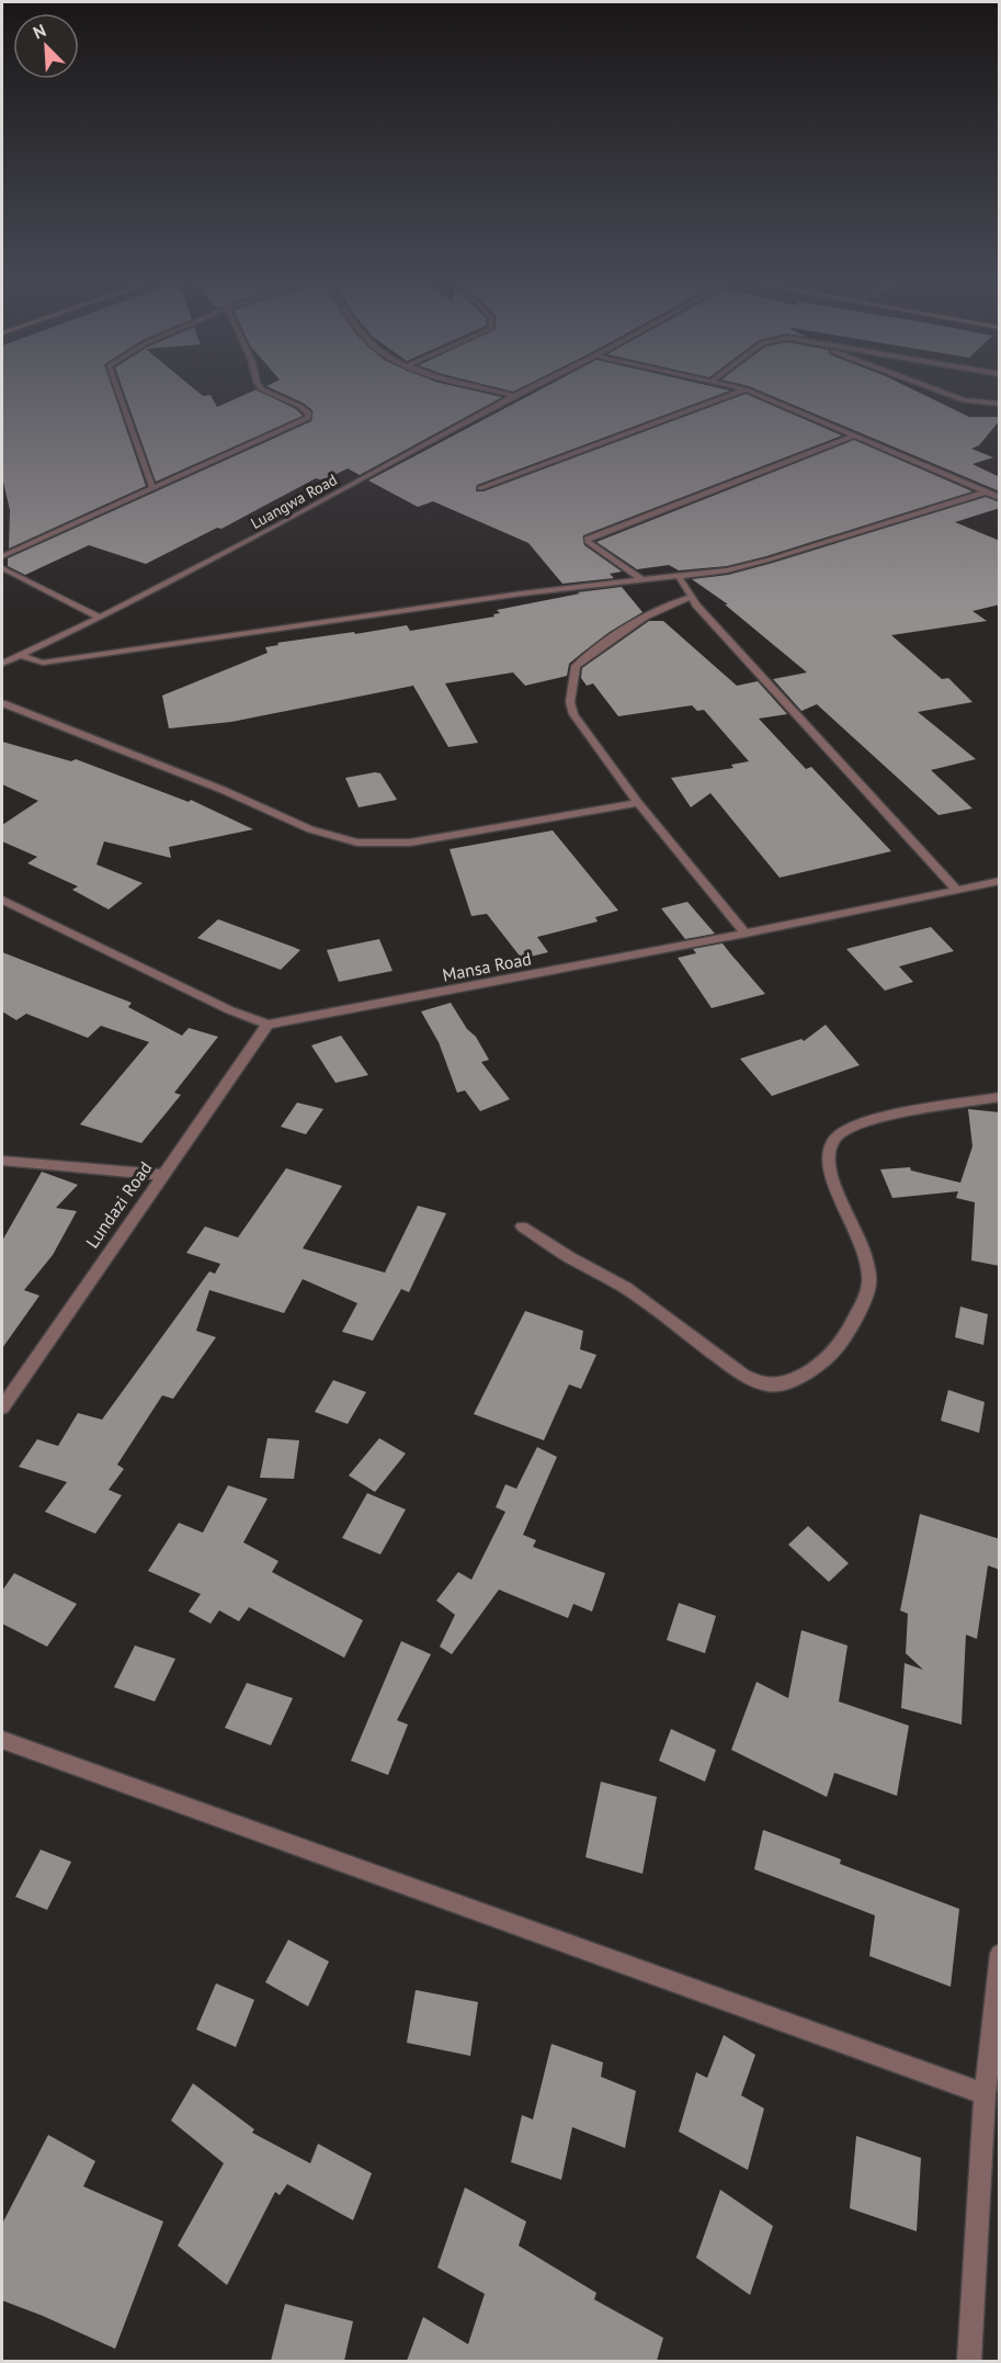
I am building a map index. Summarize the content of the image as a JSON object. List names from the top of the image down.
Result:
{
  "streets": {
    "street": ["Luangwa Road", "Mansa Road", "Lundazi Road"]
  },
  "crossings": [
    ["Mansa Road", "Lundazi Road"]
  ],
  "north": "top left"
}
